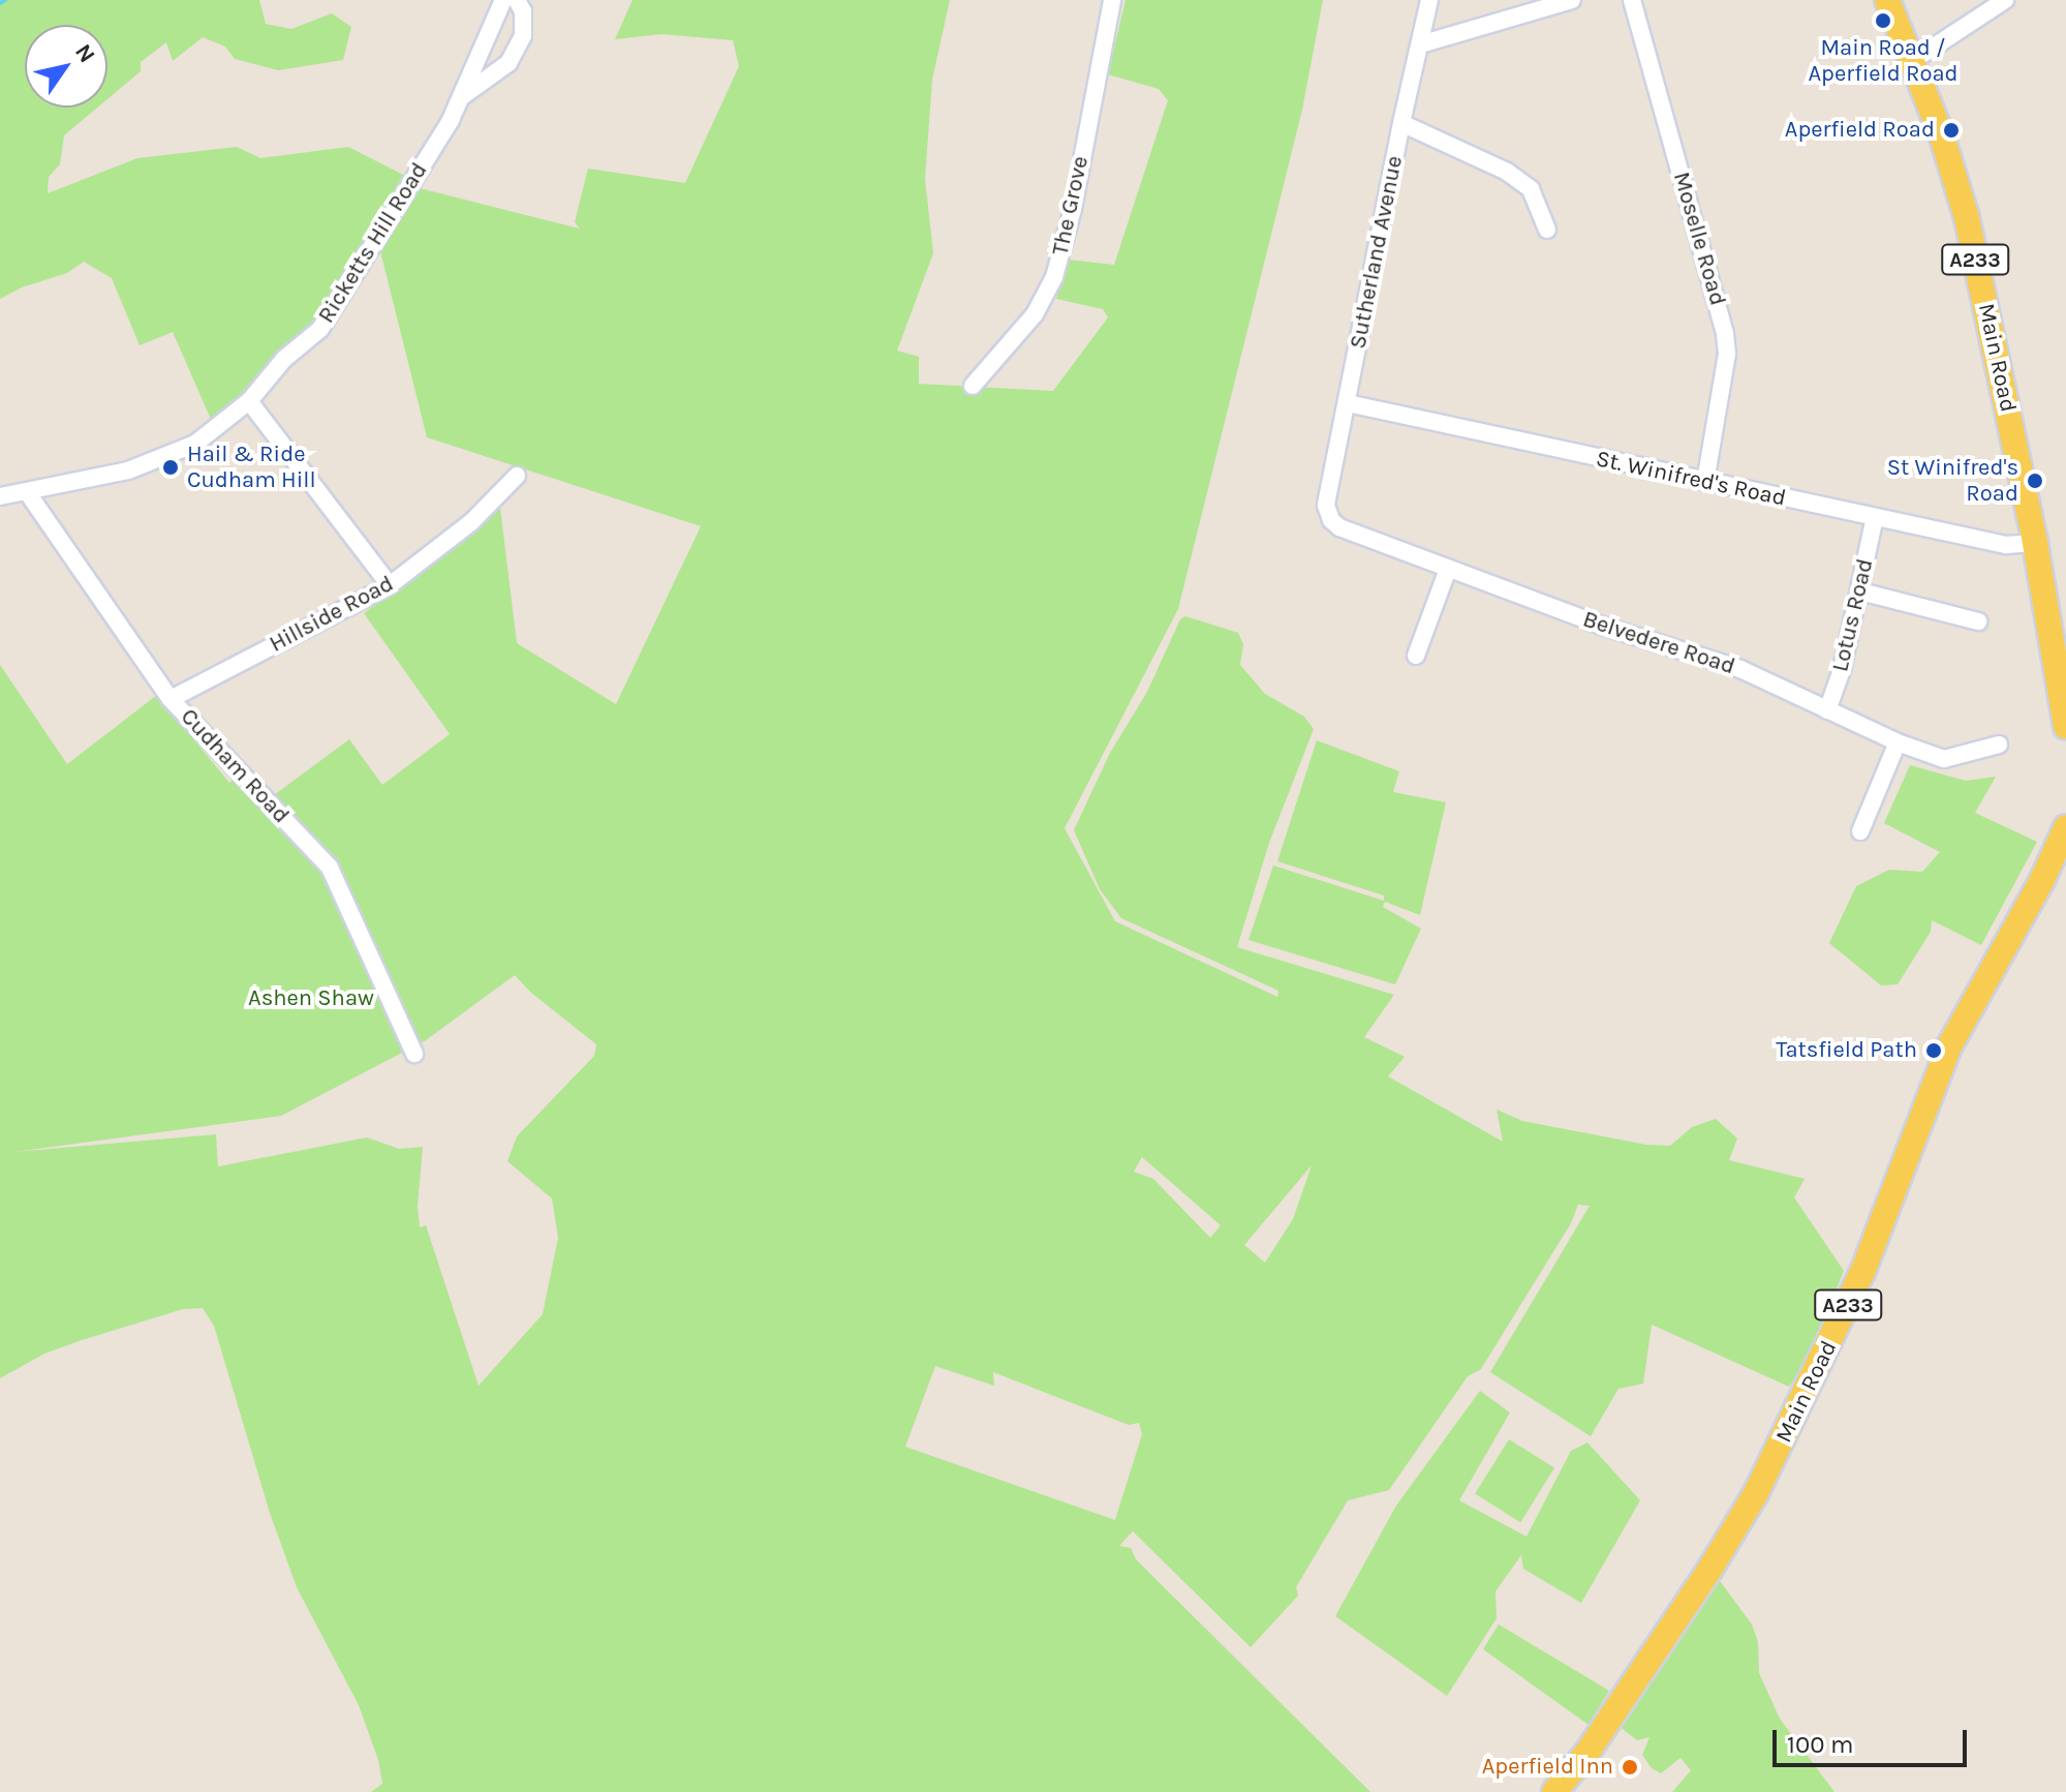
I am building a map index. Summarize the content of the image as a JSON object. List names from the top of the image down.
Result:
{
  "streets": {
    "main road": ["A233", "Main Road"],
    "street": [
      "The Grove",
      "Moselle Road",
      "Ricketts Hill Road",
      "Sutherland Avenue",
      "St. Winifred's Road",
      "Hillside Road",
      "Lotus Road",
      "Belvedere Road",
      "Cudham Road"
    ]
  },
  "crossings": [
    ["Moselle Road", "St. Winifred's Road"],
    ["Ricketts Hill Road", "Cudham Road"],
    ["Sutherland Avenue", "St. Winifred's Road"],
    ["Sutherland Avenue", "Belvedere Road"],
    ["Main Road", "St. Winifred's Road"],
    ["St. Winifred's Road", "Lotus Road"],
    ["Hillside Road", "Cudham Road"],
    ["Lotus Road", "Belvedere Road"]
  ],
  "parks": ["Ashen Shaw"],
  "places": [
    "Main Road / Aperfield Road",
    "Aperfield Road",
    "Hail & Ride Cudham Hill",
    "St Winifred's Road",
    "Tatsfield Path",
    "Aperfield Inn"
  ],
  "scale_bar": "100 m",
  "north": "top right"
}
